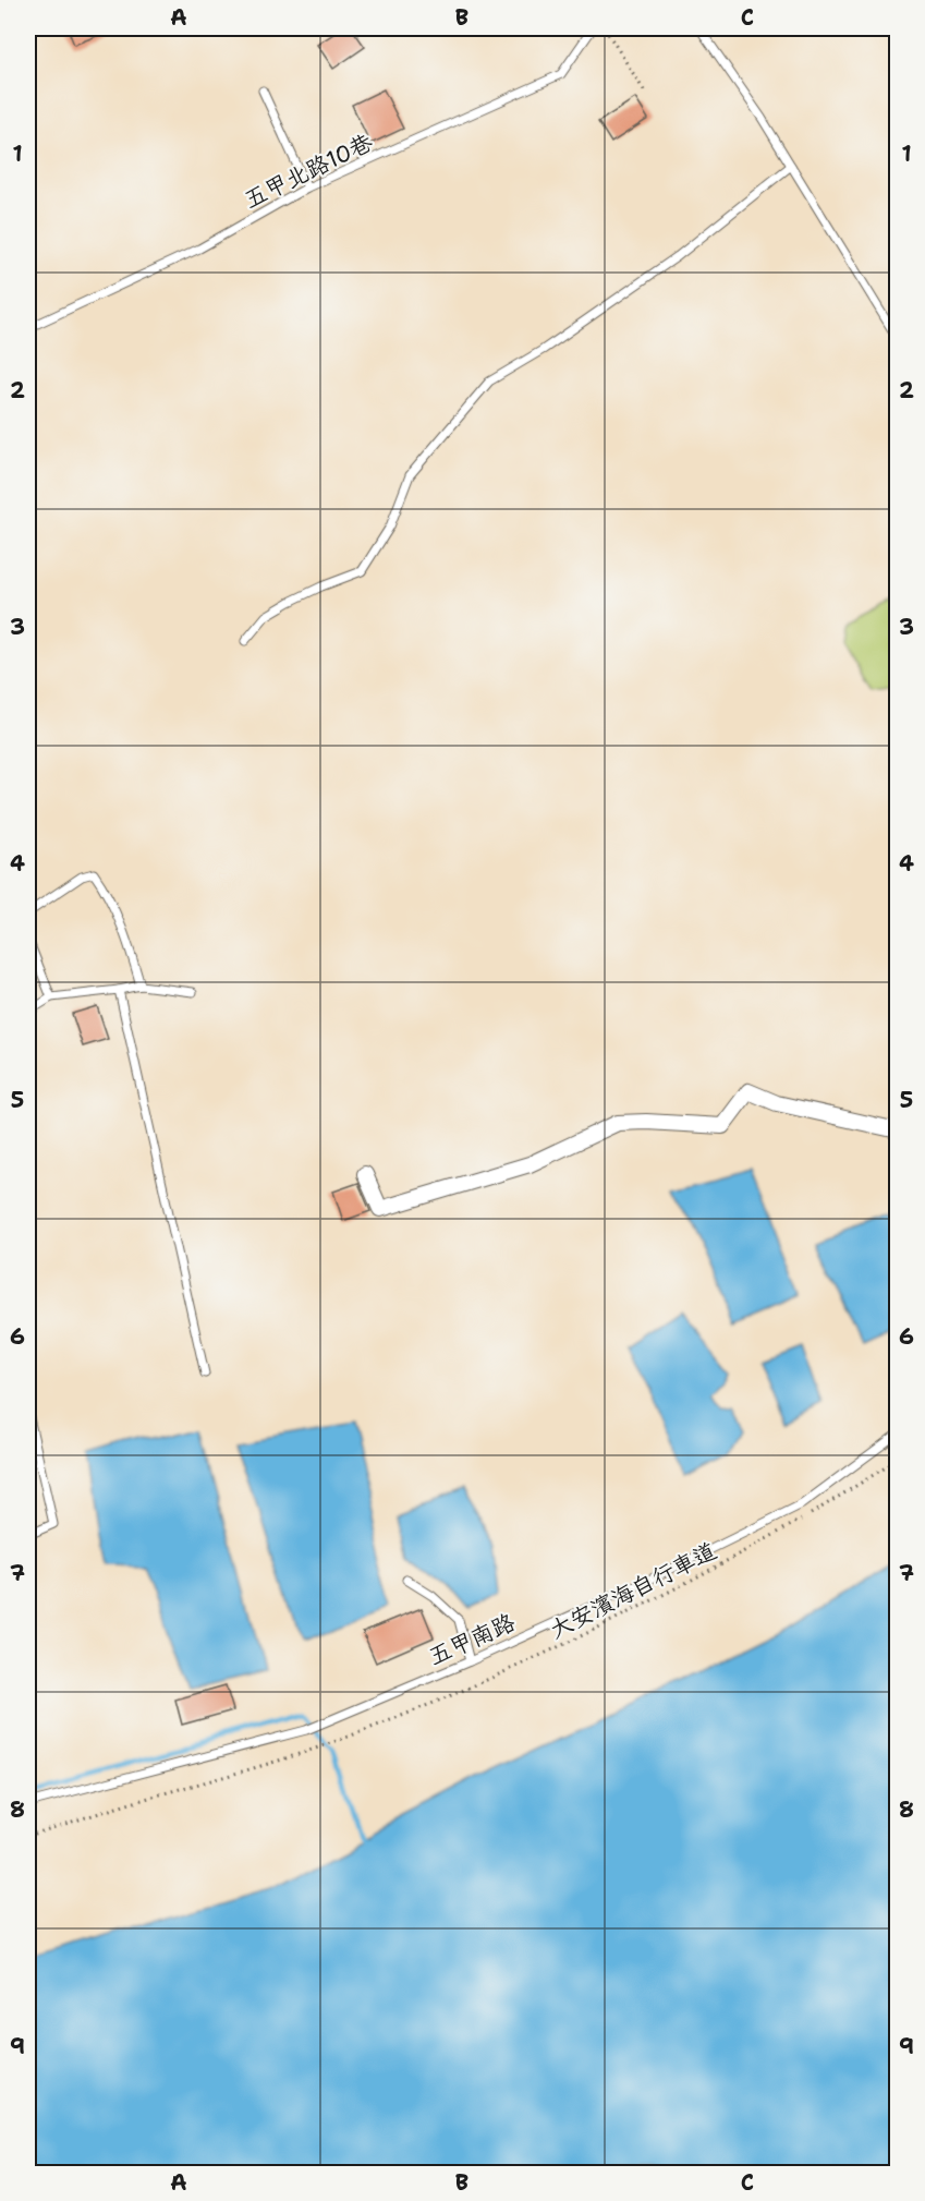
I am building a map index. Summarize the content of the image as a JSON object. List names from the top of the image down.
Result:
{
  "streets": {
    "lane": ["五甲北路10巷", "五甲南路"],
    "path": ["大安濱海自行車道"]
  },
  "grid": {
    "columns": ["A", "B", "C"],
    "rows": [
      "1",
      "2",
      "3",
      "4",
      "5",
      "6",
      "7",
      "8",
      "9"
    ]
  }
}
